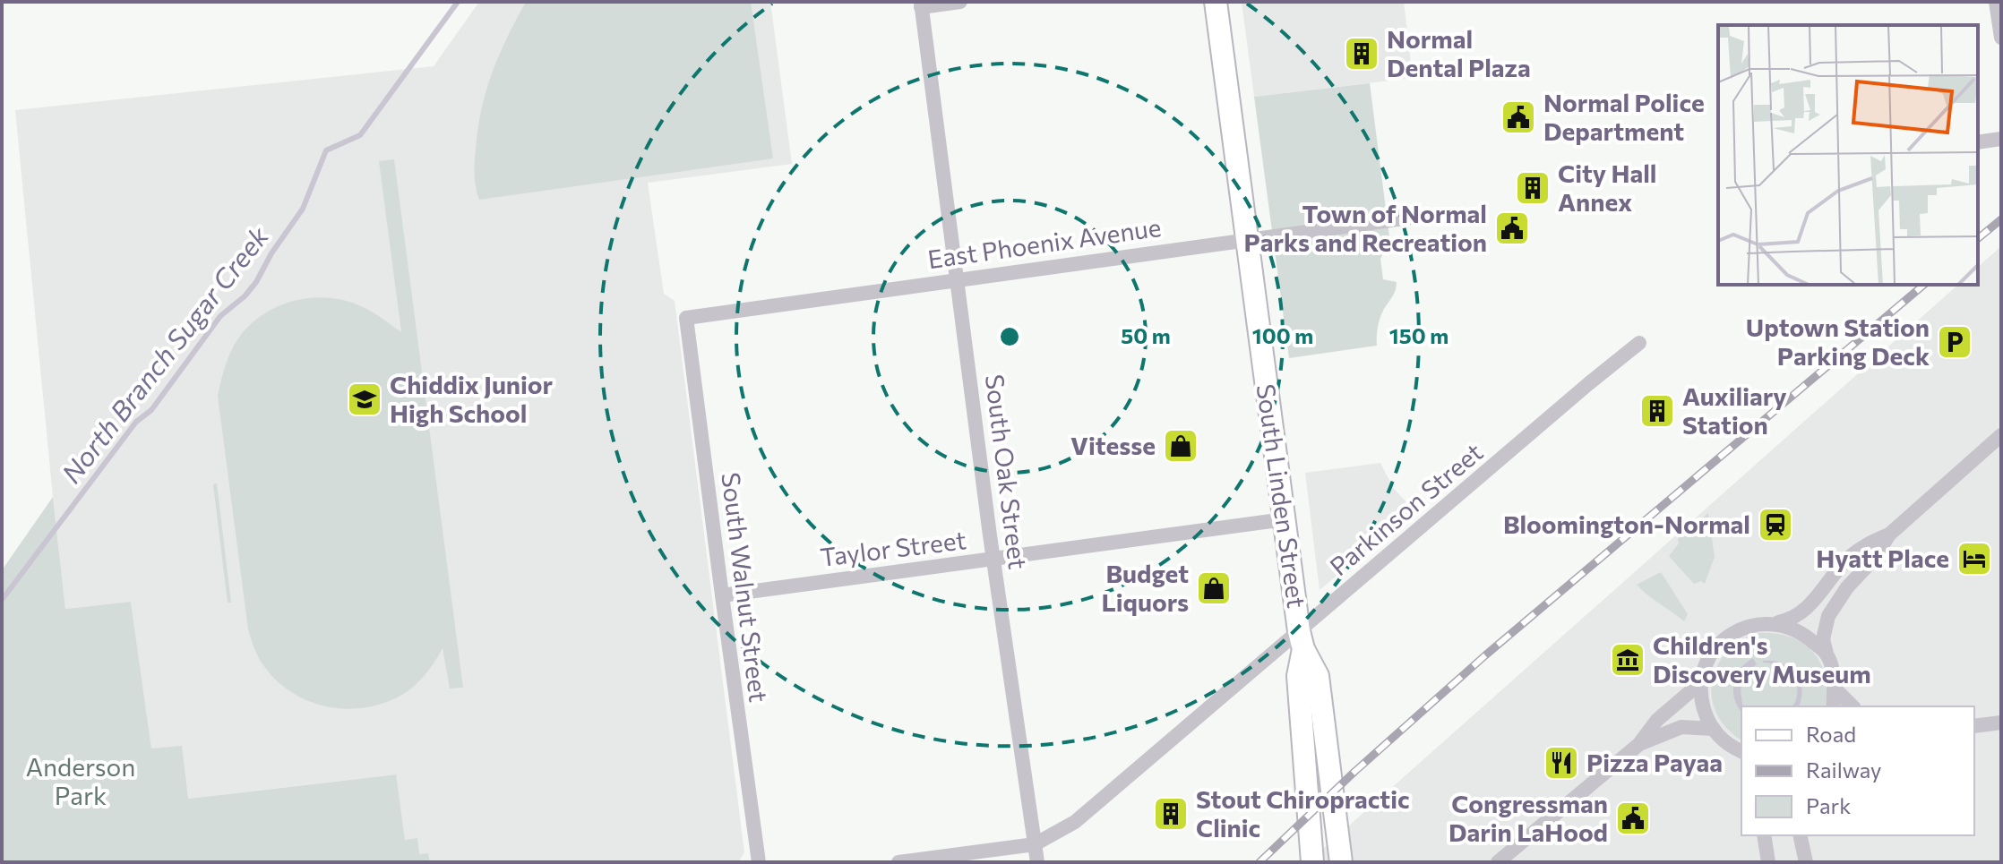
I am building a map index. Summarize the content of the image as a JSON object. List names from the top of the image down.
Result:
{
  "streets": {
    "main road": ["South Linden Street"],
    "street": [
      "East Phoenix Avenue",
      "South Oak Street",
      "Parkinson Street",
      "Taylor Street",
      "South Walnut Street"
    ]
  },
  "crossings": [
    ["East Phoenix Avenue", "South Oak Street"],
    ["East Phoenix Avenue", "South Linden Street"],
    ["East Phoenix Avenue", "South Walnut Street"],
    ["South Oak Street", "Parkinson Street"],
    ["South Oak Street", "Taylor Street"],
    ["South Linden Street", "Parkinson Street"],
    ["South Linden Street", "Taylor Street"],
    ["Taylor Street", "South Walnut Street"]
  ],
  "water": ["North Branch Sugar Creek"],
  "parks": ["Anderson Park"],
  "places": {
    "building": [
      "Normal Dental Plaza",
      "City Hall Annex",
      "Auxiliary Station",
      "Stout Chiropractic Clinic"
    ],
    "public building": ["Normal Police Department", "Town of Normal Parks and Recreation", "Congressman Darin LaHood"],
    "parking": ["Uptown Station Parking Deck"],
    "school or university": ["Chiddix Junior High School"],
    "shop": ["Vitesse", "Budget Liquors"],
    "station": ["Bloomington-Normal"],
    "hotel": ["Hyatt Place"],
    "museum": ["Children's Discovery Museum"],
    "restaurant": ["Pizza Payaa"]
  },
  "legend": ["Road", "Railway", "Park"],
  "rings": ["50 m", "100 m", "150 m"]
}
